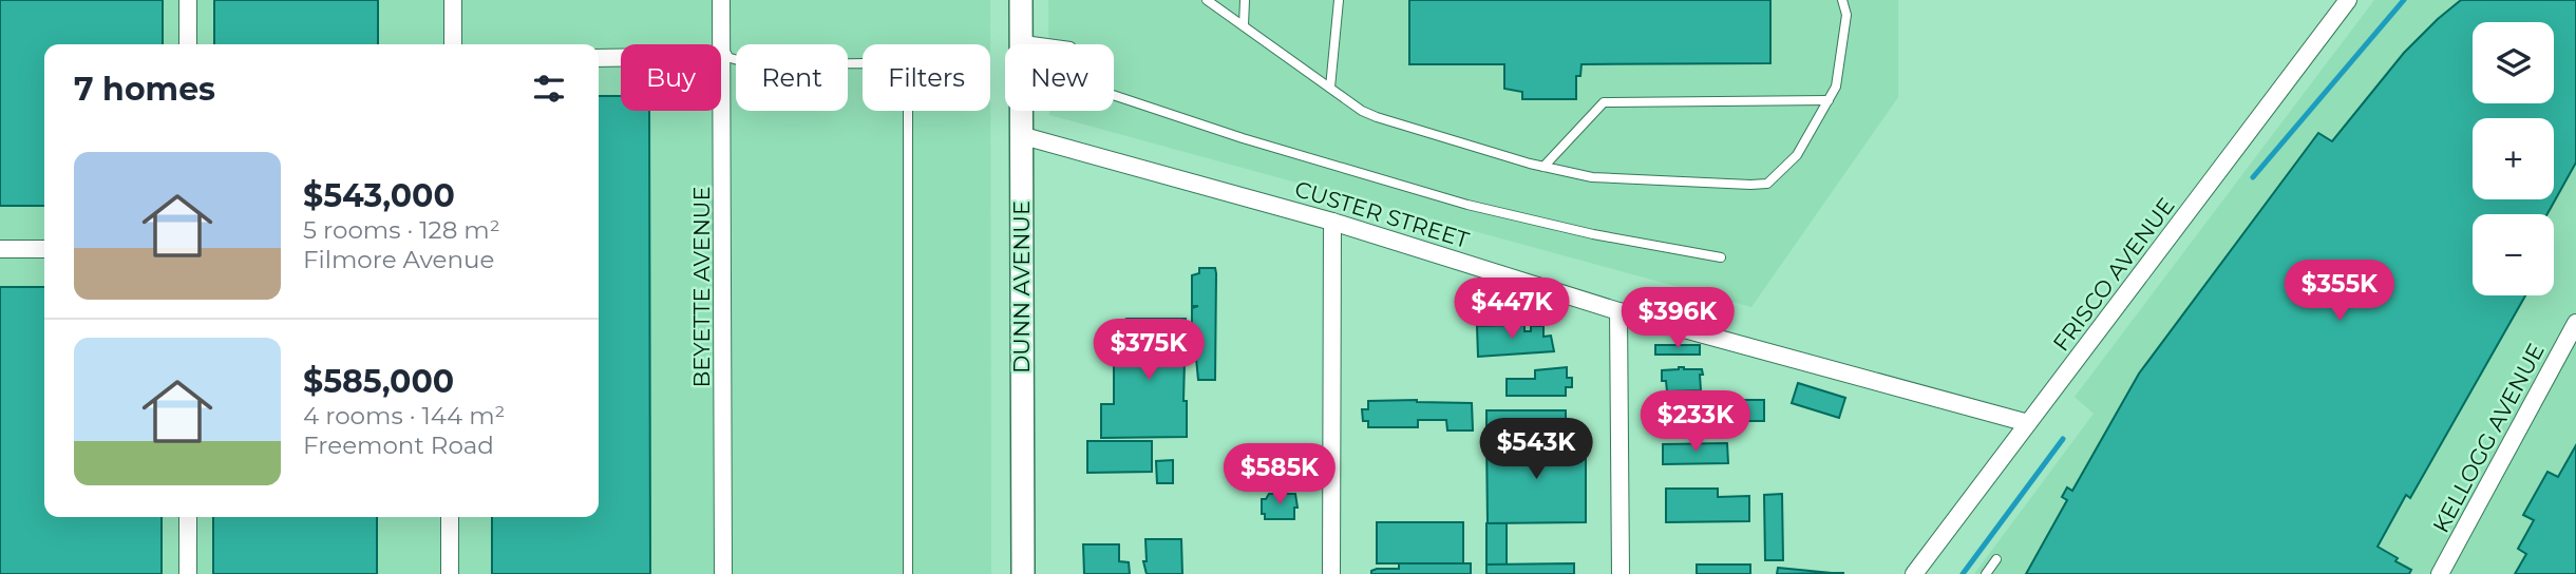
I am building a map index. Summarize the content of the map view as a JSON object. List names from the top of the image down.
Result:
{
  "streets": {
    "main road": ["DUNN AVENUE"],
    "street": [
      "CUSTER STREET",
      "FRISCO AVENUE",
      "BEYETTE AVENUE",
      "KELLOGG AVENUE"
    ]
  },
  "crossings": [
    ["CUSTER STREET", "FRISCO AVENUE"],
    ["CUSTER STREET", "DUNN AVENUE"]
  ],
  "page": {
    "map_buttons": ["+", "−"],
    "chip": [
      "Buy",
      "Rent",
      "Filters",
      "New"
    ],
    "heading": "7 homes",
    "list": [
      {
        "name": "$543,000",
        "note": "5 rooms · 128 m² · Filmore Avenue"
      },
      {
        "name": "$585,000",
        "note": "4 rooms · 144 m² · Freemont Road"
      }
    ],
    "price": [
      "$355K",
      "$447K",
      "$396K",
      "$375K",
      "$233K",
      "$543K",
      "$585K"
    ]
  }
}
